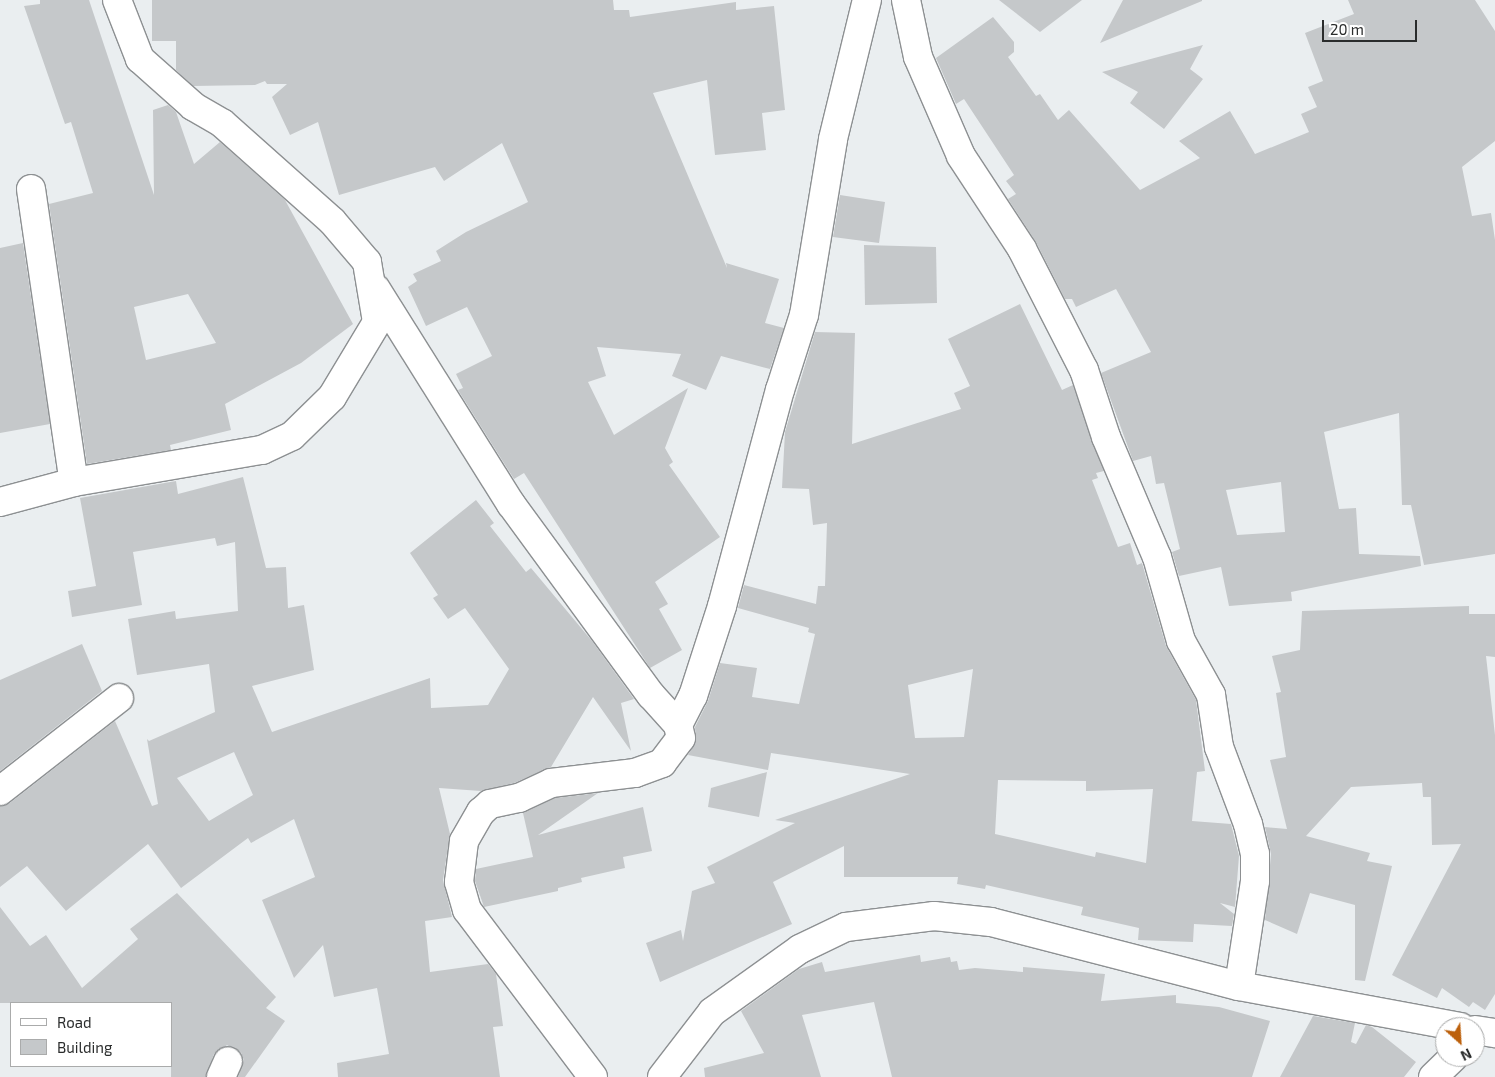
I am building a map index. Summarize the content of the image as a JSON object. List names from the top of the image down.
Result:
{
  "legend": ["Road", "Building"],
  "scale_bar": "20 m",
  "north": "bottom right"
}
